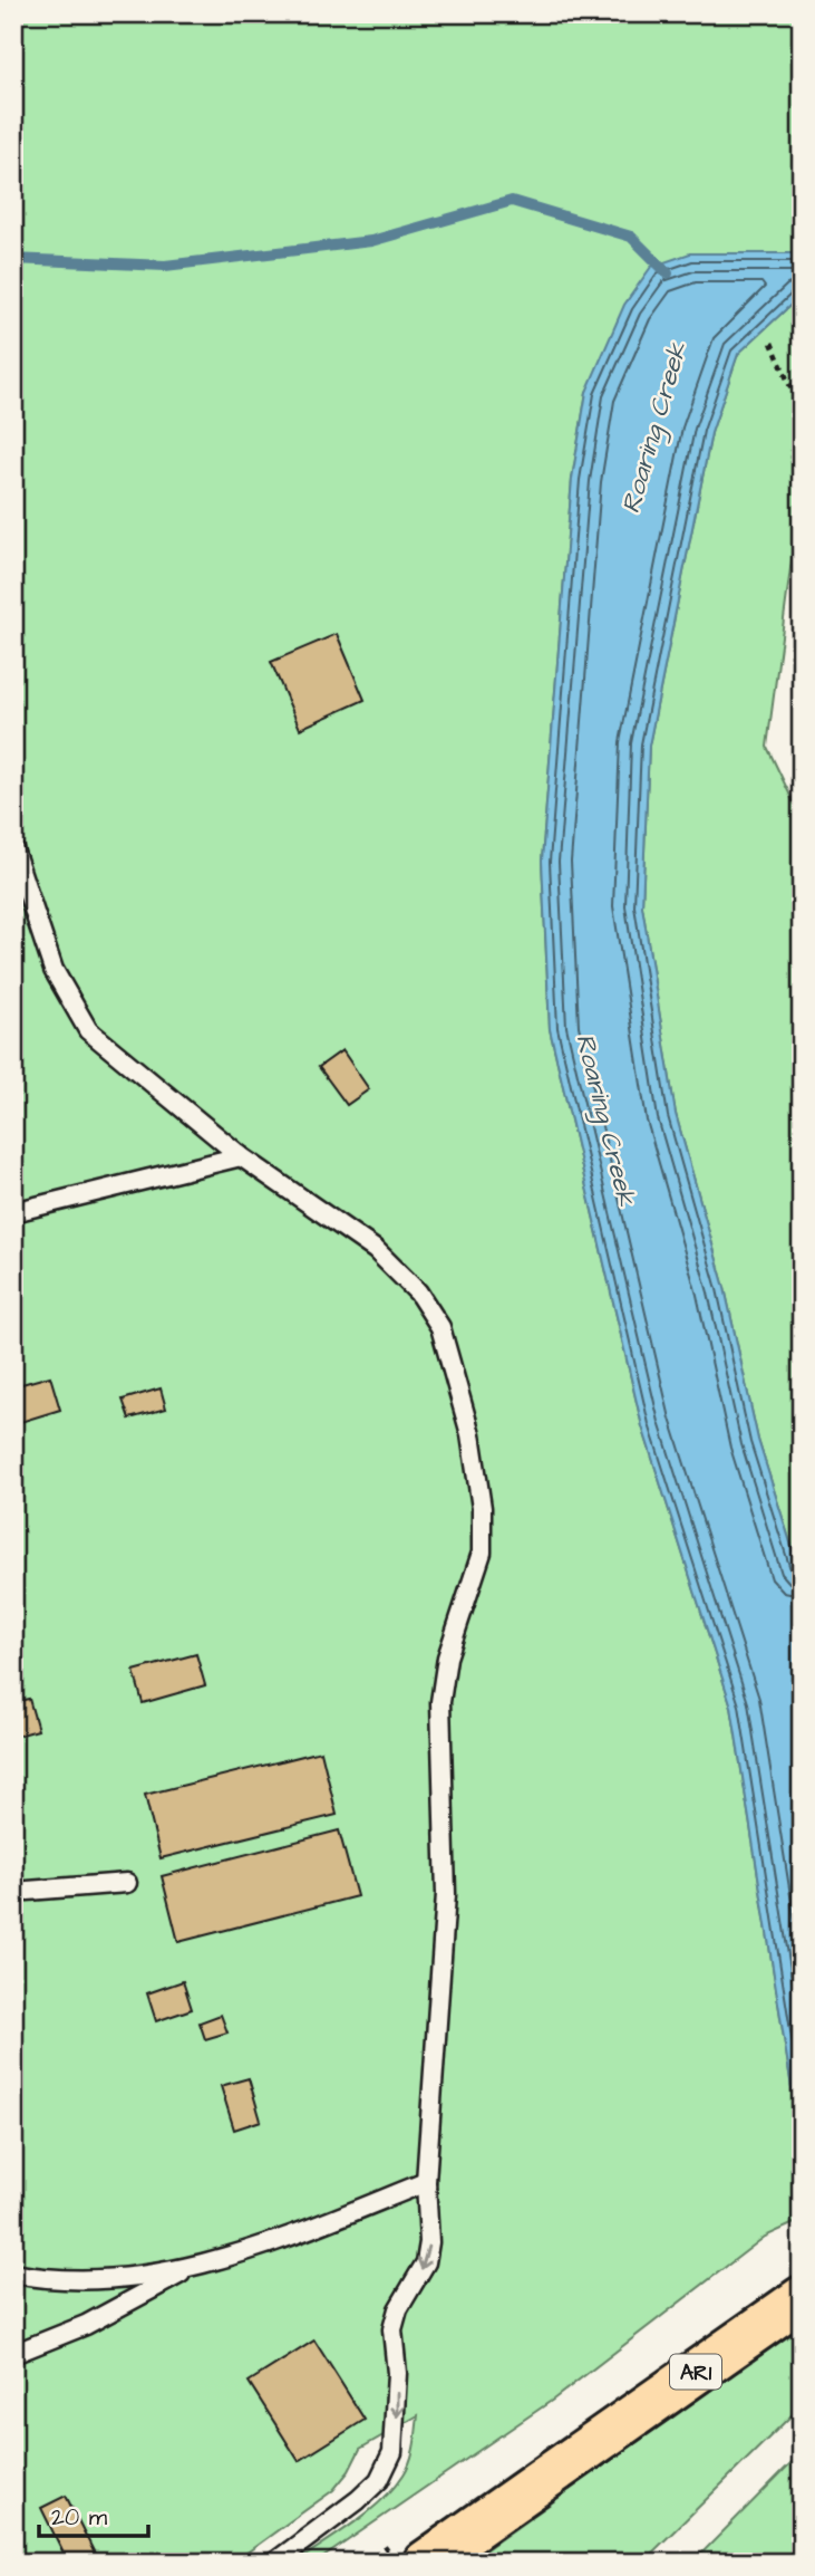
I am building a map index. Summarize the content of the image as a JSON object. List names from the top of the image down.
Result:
{
  "streets": {
    "highway": ["AR1"]
  },
  "water": ["Roaring Creek"],
  "scale_bar": "20 m"
}
